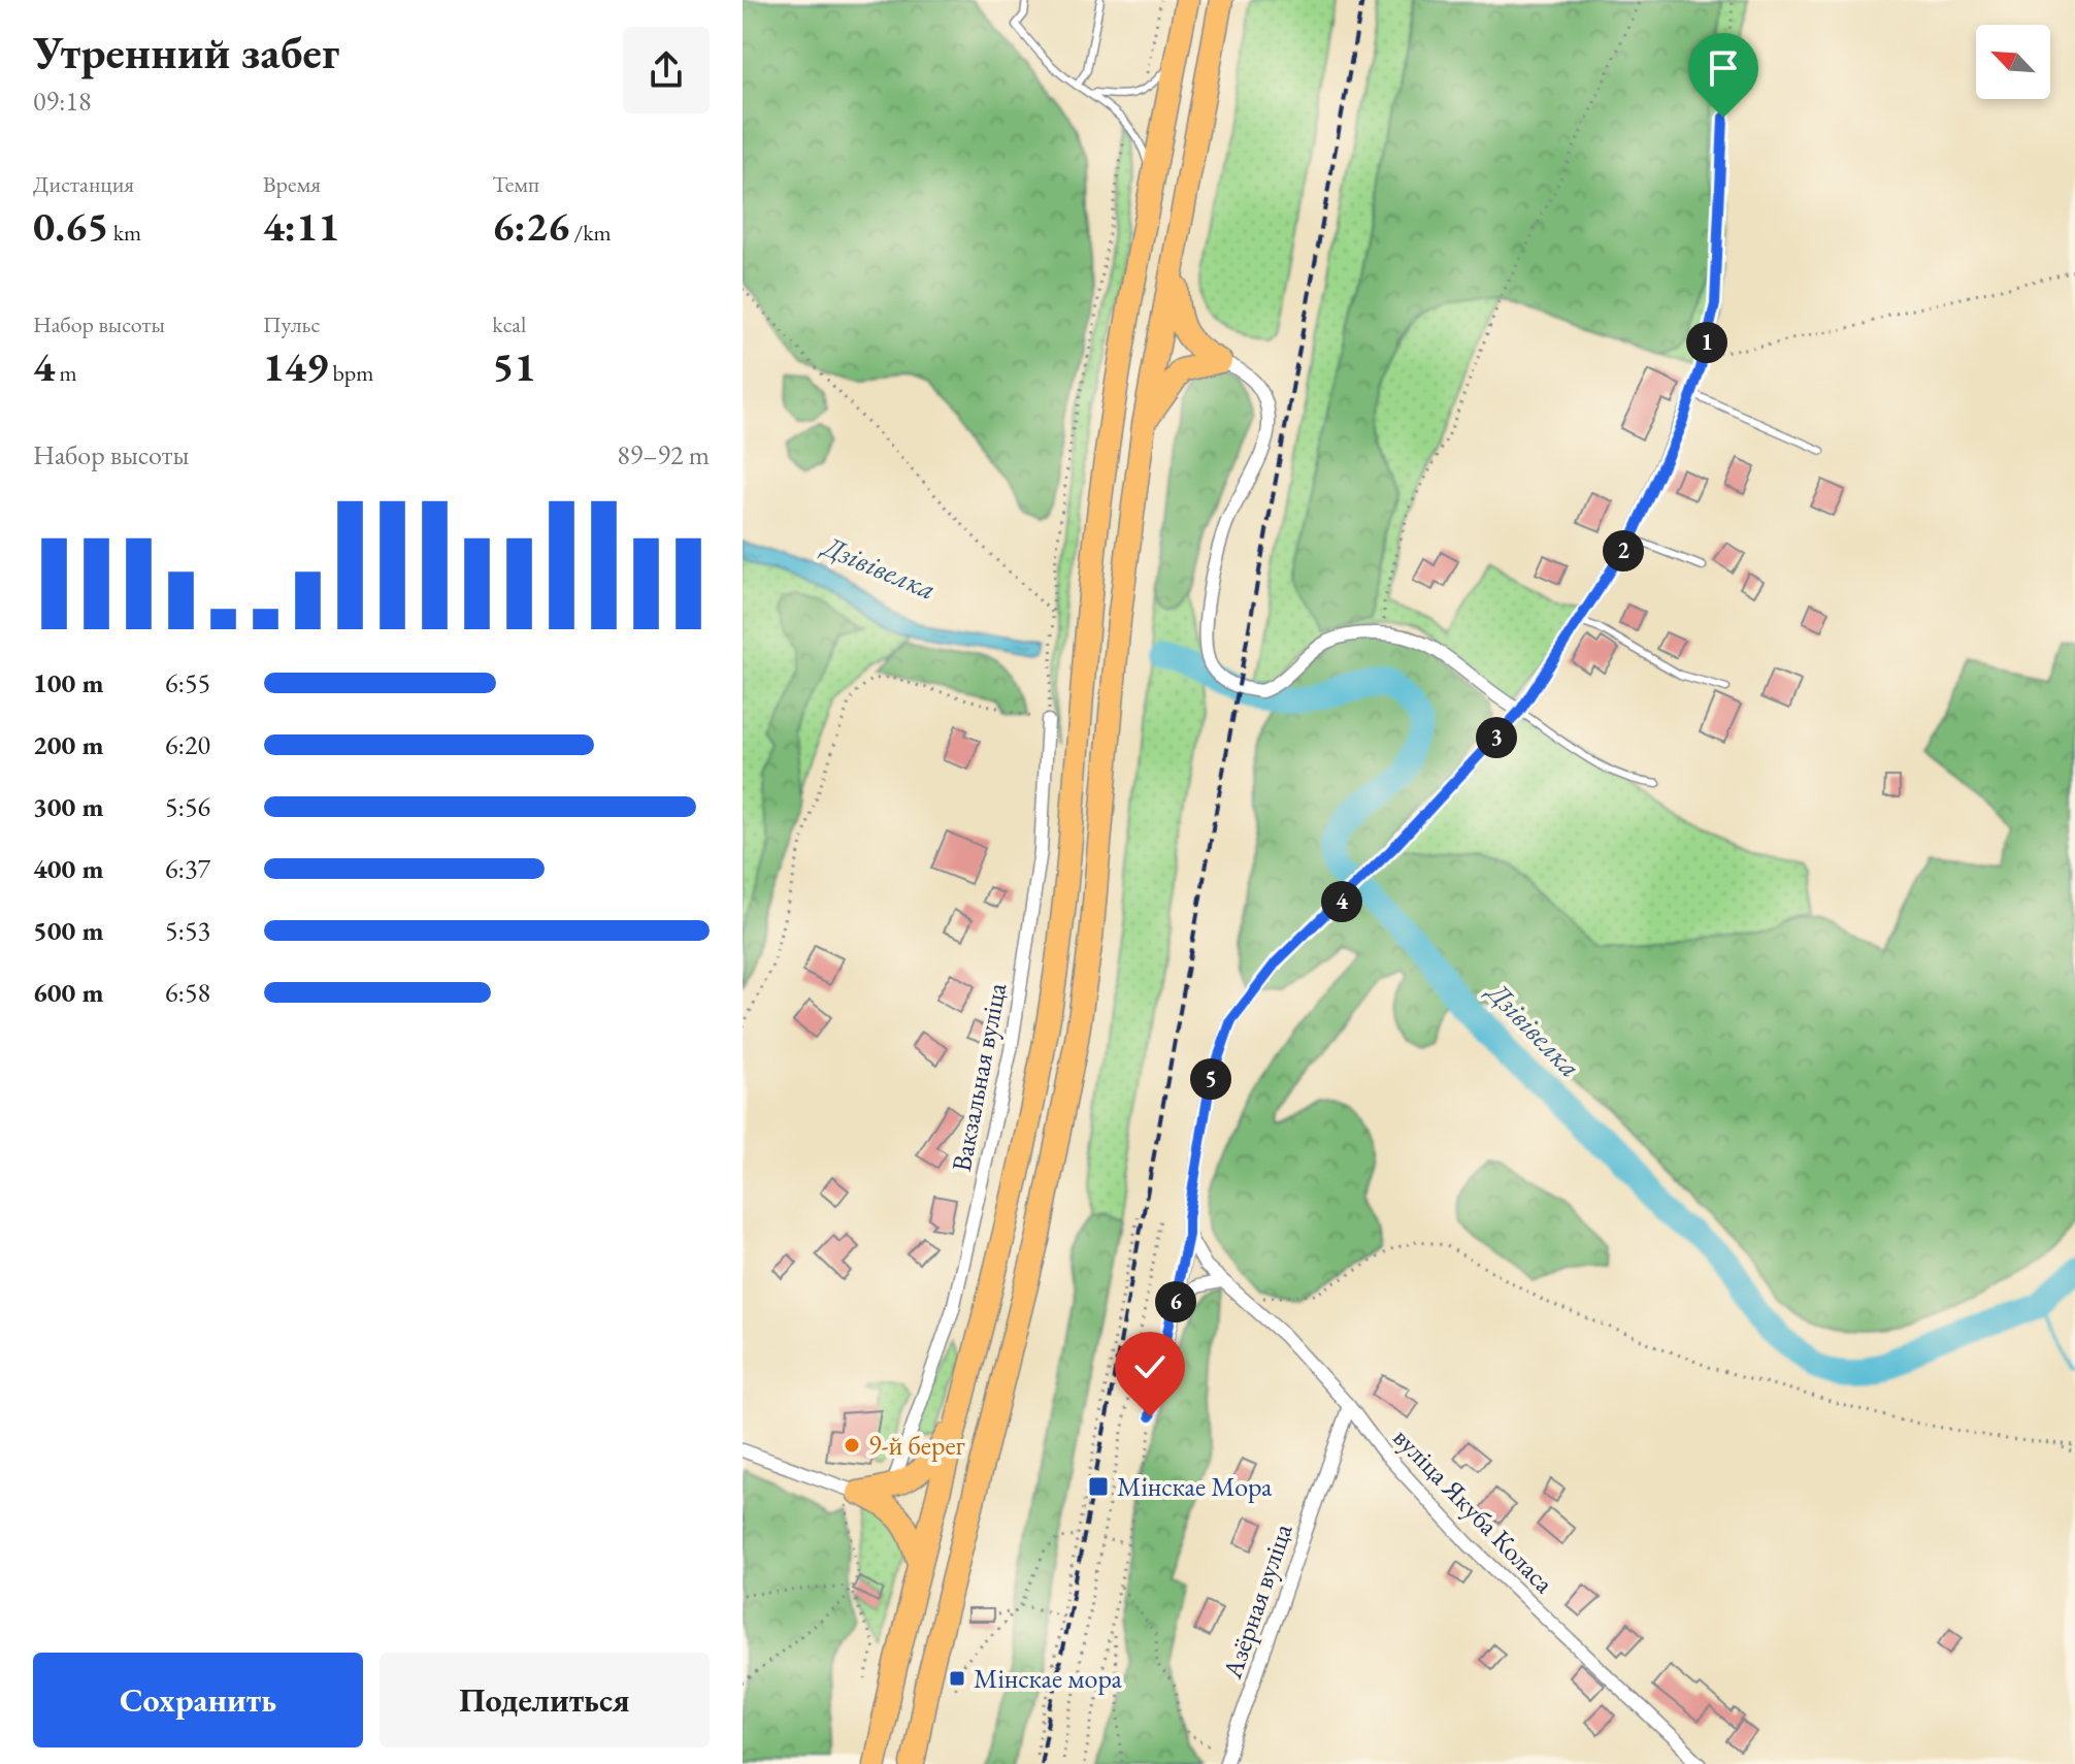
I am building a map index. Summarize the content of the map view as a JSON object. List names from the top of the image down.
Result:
{
  "streets": {
    "street": ["Вакзальная вуліца", "вуліца Якуба Коласа", "Азёрная вуліца"]
  },
  "crossings": [
    ["вуліца Якуба Коласа", "Азёрная вуліца"]
  ],
  "water": ["Дзівівелка"],
  "places": {
    "other": ["9-й берег"],
    "transit": ["Мінскае Мора", "Мінскае мора"]
  },
  "north": "top left",
  "page": {
    "heading": ["Утренний забег", "09:18"],
    "stats": [
      ["Дистанция", "0.65 km"],
      ["Время", "4:11"],
      ["Темп", "6:26 /km"],
      ["Набор высоты", "4 m"],
      ["Пульс", "149 bpm"],
      ["kcal", "51"]
    ],
    "pins": [
      "1",
      "2",
      "3",
      "4",
      "5",
      "6"
    ],
    "chart": ["Набор высоты", "89–92 m"],
    "list": [
      {
        "name": "100 m",
        "note": "6:55"
      },
      {
        "name": "200 m",
        "note": "6:20"
      },
      {
        "name": "300 m",
        "note": "5:56"
      },
      {
        "name": "400 m",
        "note": "6:37"
      },
      {
        "name": "500 m",
        "note": "5:53"
      },
      {
        "name": "600 m",
        "note": "6:58"
      }
    ],
    "buttons": ["Сохранить", "Поделиться"]
  }
}
